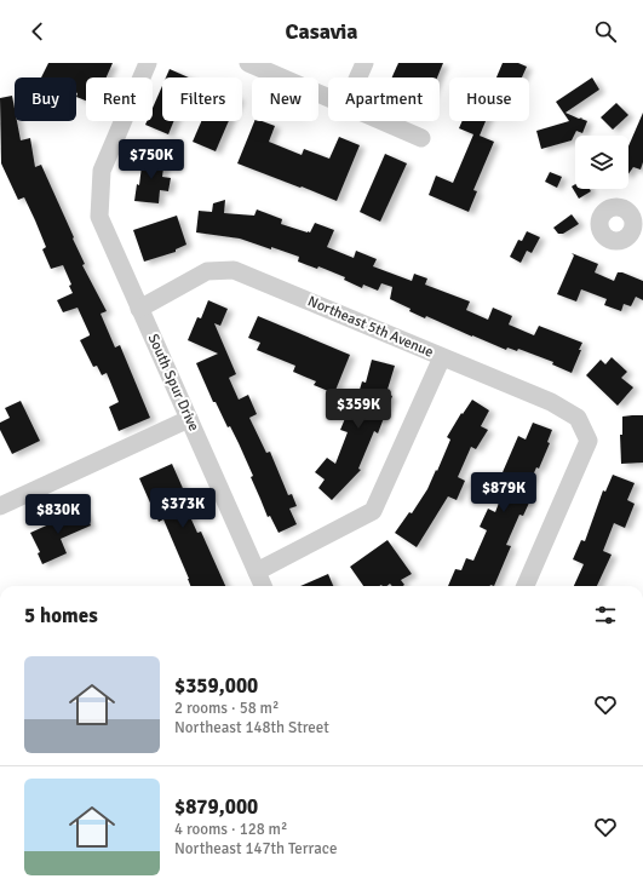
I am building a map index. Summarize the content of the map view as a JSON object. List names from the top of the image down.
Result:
{
  "streets": {
    "street": ["Northeast 5th Avenue", "South Spur Drive"]
  },
  "crossings": [
    ["Northeast 5th Avenue", "South Spur Drive"]
  ],
  "page": {
    "header": "Casavia",
    "chip": [
      "Buy",
      "Rent",
      "Filters",
      "New",
      "Apartment",
      "House"
    ],
    "price": [
      "$750K",
      "$359K",
      "$879K",
      "$373K",
      "$830K"
    ],
    "heading": "5 homes",
    "list": [
      {
        "name": "$359,000",
        "note": "2 rooms · 58 m² · Northeast 148th Street"
      },
      {
        "name": "$879,000",
        "note": "4 rooms · 128 m² · Northeast 147th Terrace"
      }
    ]
  }
}
